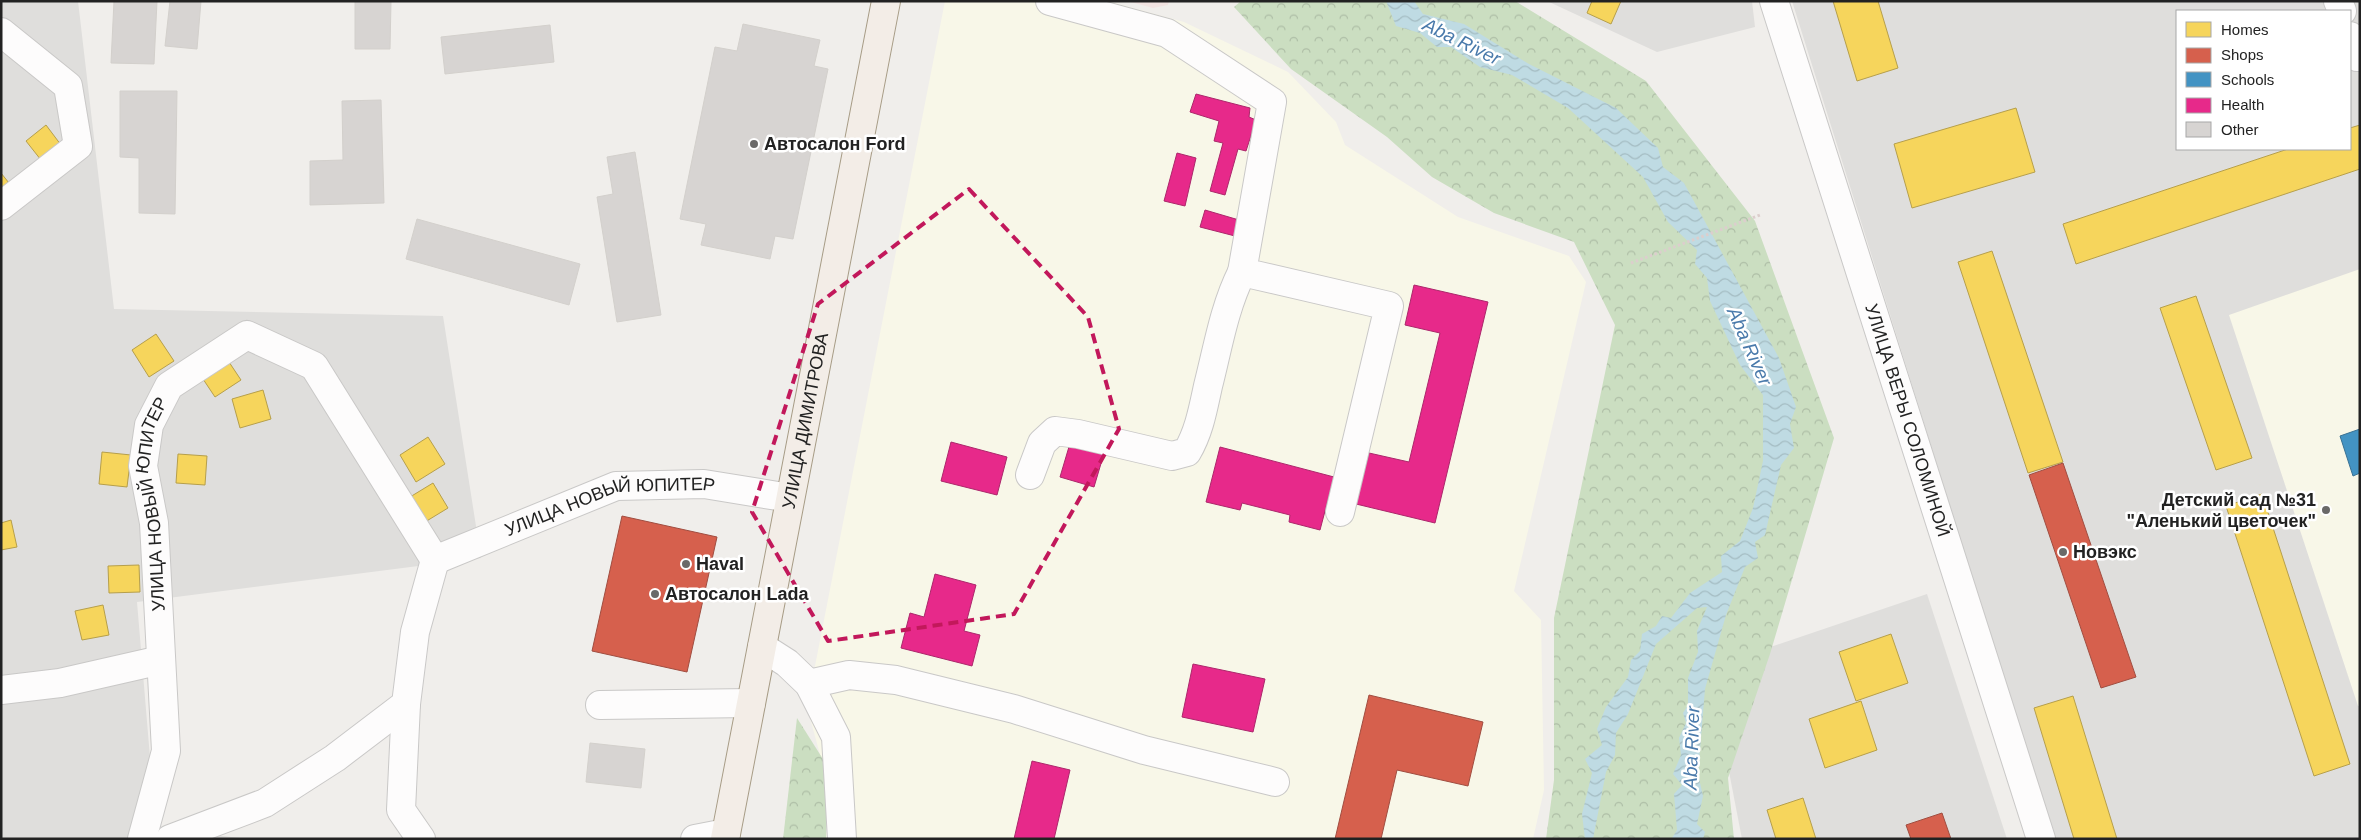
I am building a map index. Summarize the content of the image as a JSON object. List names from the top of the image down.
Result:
{
  "streets": {
    "main road": ["УЛИЦА ДИМИТРОВА"],
    "street": ["УЛИЦА ВЕРЫ СОЛОМИНОЙ", "УЛИЦА НОВЫЙ ЮПИТЕР"]
  },
  "crossings": [
    ["УЛИЦА ДИМИТРОВА", "УЛИЦА НОВЫЙ ЮПИТЕР"]
  ],
  "water": ["Aba River"],
  "places": [
    "Автосалон Ford",
    "Детский сад №31 \"Аленький цветочек\"",
    "Новэкс",
    "Haval",
    "Автосалон Lada"
  ],
  "legend": [
    "Homes",
    "Shops",
    "Schools",
    "Health",
    "Other"
  ]
}
